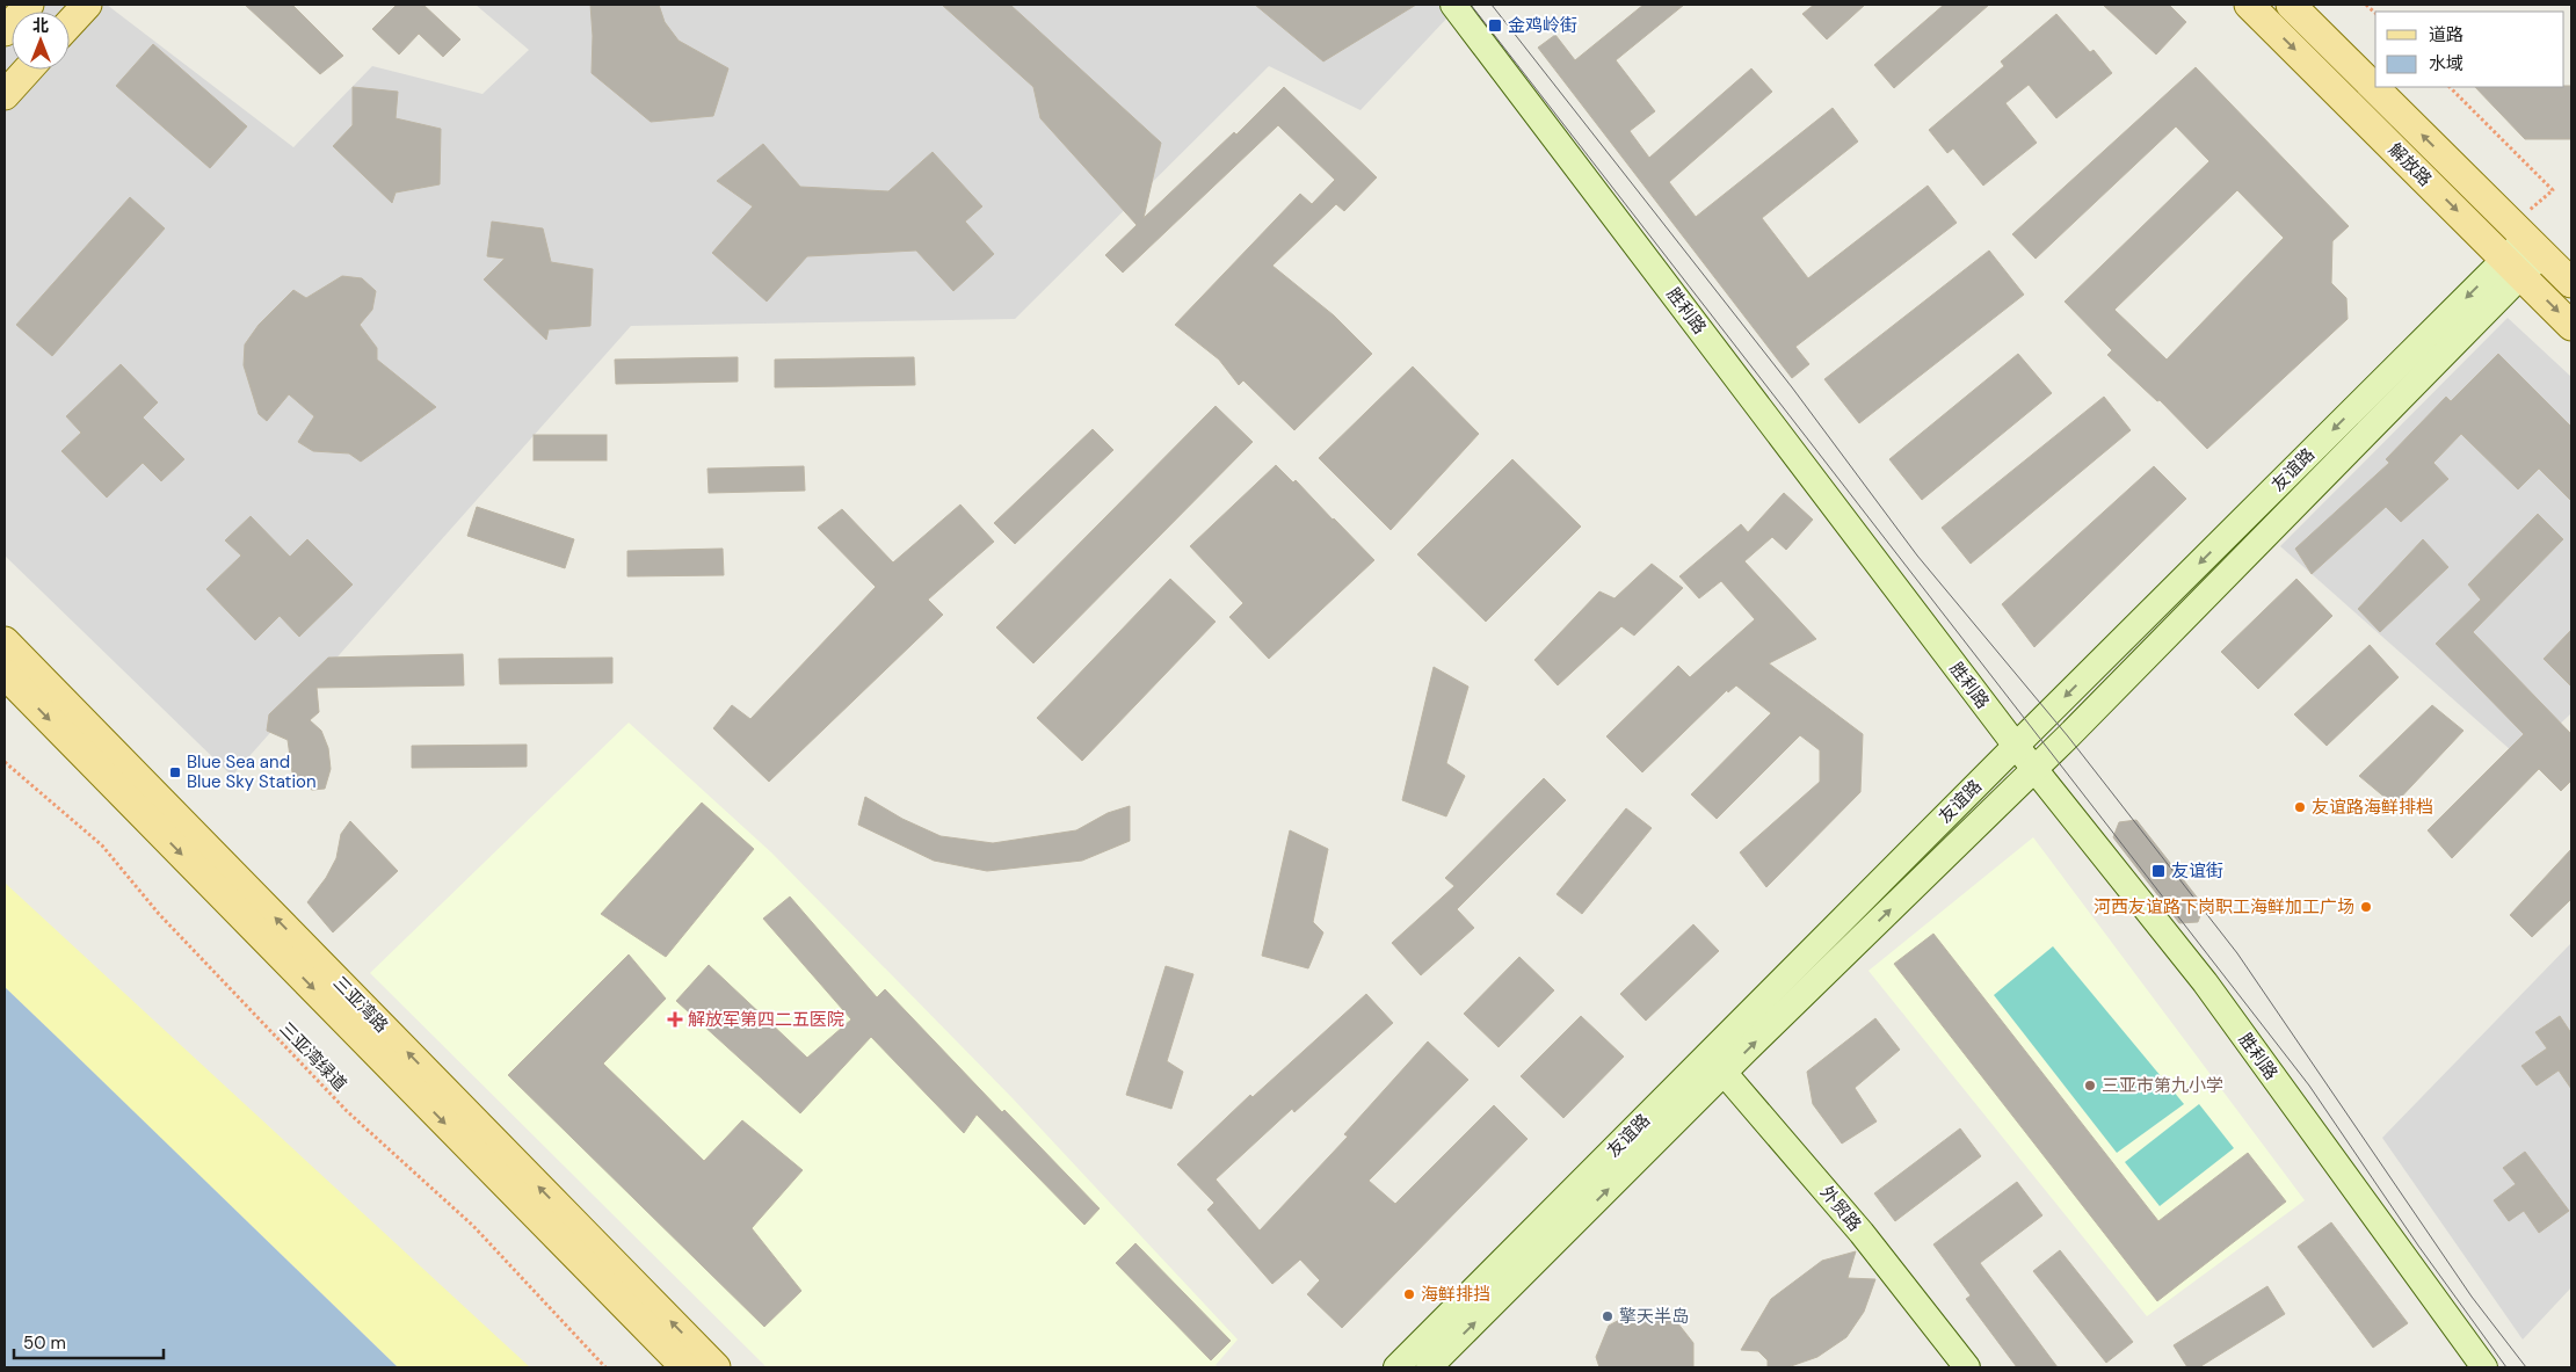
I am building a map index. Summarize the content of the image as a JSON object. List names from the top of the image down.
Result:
{
  "streets": {
    "main road": [
      "解放路",
      "胜利路",
      "友谊路",
      "三亚湾路",
      "外贸路"
    ],
    "path": ["三亚湾绿道"]
  },
  "crossings": [
    ["解放路", "友谊路"],
    ["胜利路", "友谊路"],
    ["友谊路", "外贸路"]
  ],
  "places": {
    "transit": ["金鸡岭街", "Blue Sea and Blue Sky Station", "友谊街"],
    "other": [
      "友谊路海鲜排档",
      "河西友谊路下岗职工海鲜加工广场",
      "三亚市第九小学",
      "海鲜排挡",
      "擎天半岛"
    ],
    "health": ["解放军第四二五医院"]
  },
  "legend": ["道路", "水域"],
  "scale_bar": "50 m",
  "north": "top"
}
